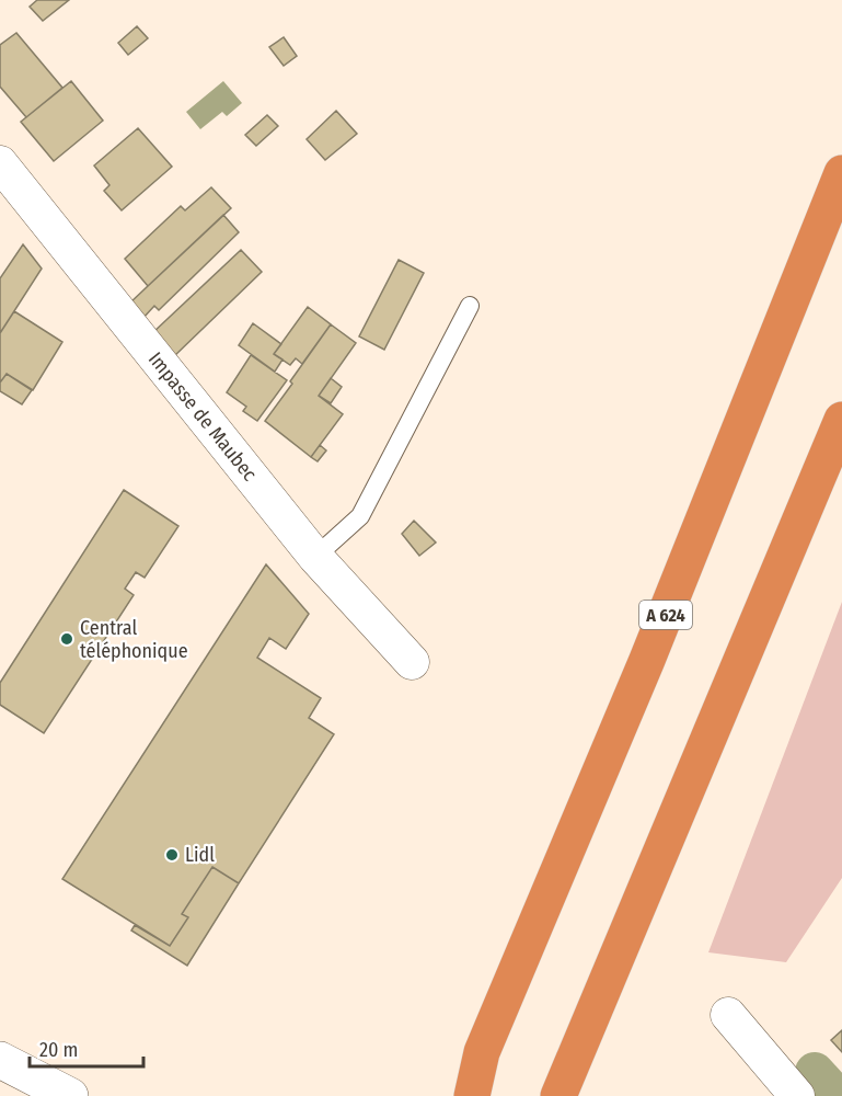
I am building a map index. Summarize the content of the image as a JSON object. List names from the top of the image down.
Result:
{
  "streets": {
    "highway": ["A 624"],
    "street": ["Impasse de Maubec"]
  },
  "places": ["Central téléphonique", "Lidl"],
  "scale_bar": "20 m"
}
